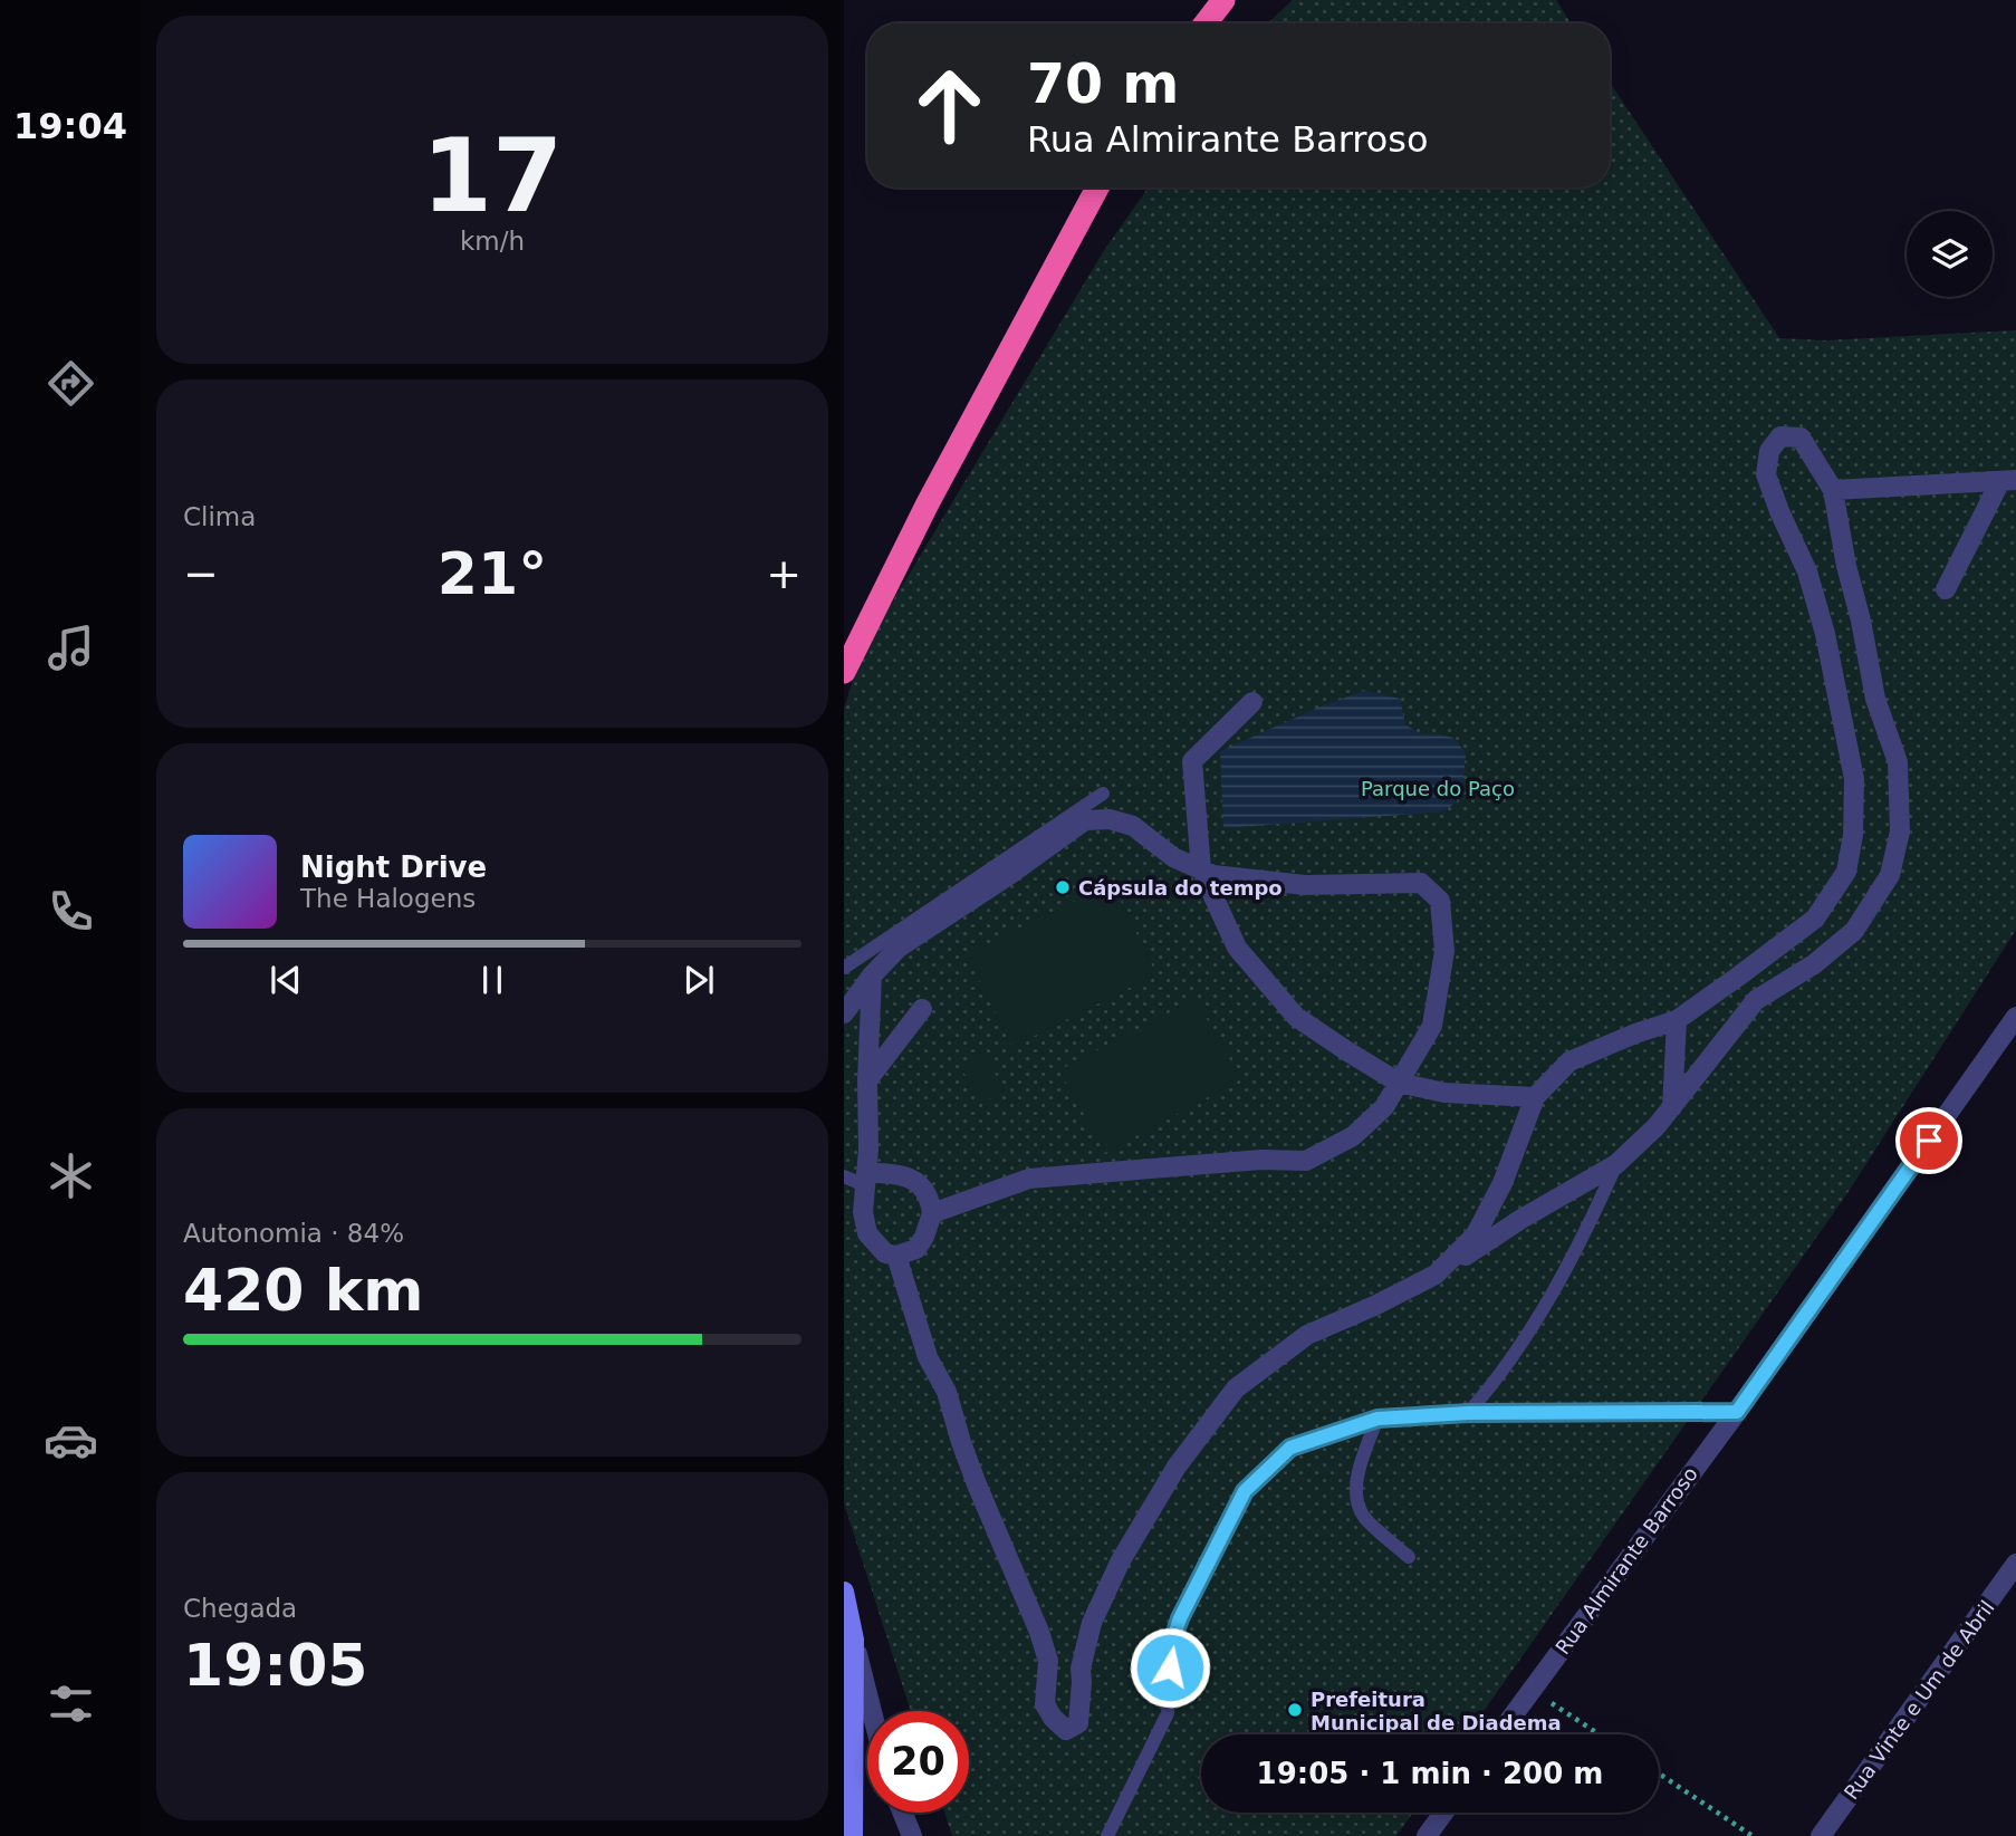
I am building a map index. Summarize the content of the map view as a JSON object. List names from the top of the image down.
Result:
{
  "streets": {
    "street": ["Rua Almirante Barroso", "Rua Vinte e Um de Abril"]
  },
  "parks": ["Parque do Paço"],
  "places": ["Cápsula do tempo", "Prefeitura Municipal de Diadema"],
  "page": {
    "tabs": "19:04",
    "tile": [
      ["17", "km/h"],
      "Clima",
      ["Autonomia · 84%", "420 km"],
      ["Chegada", "19:05"]
    ],
    "turn": ["70 m", "Rua Almirante Barroso"],
    "heat": ["−", "21°", "+"],
    "song": ["Night Drive", "The Halogens"],
    "limit": "20",
    "trip": "19:05 · 1 min · 200 m"
  }
}
